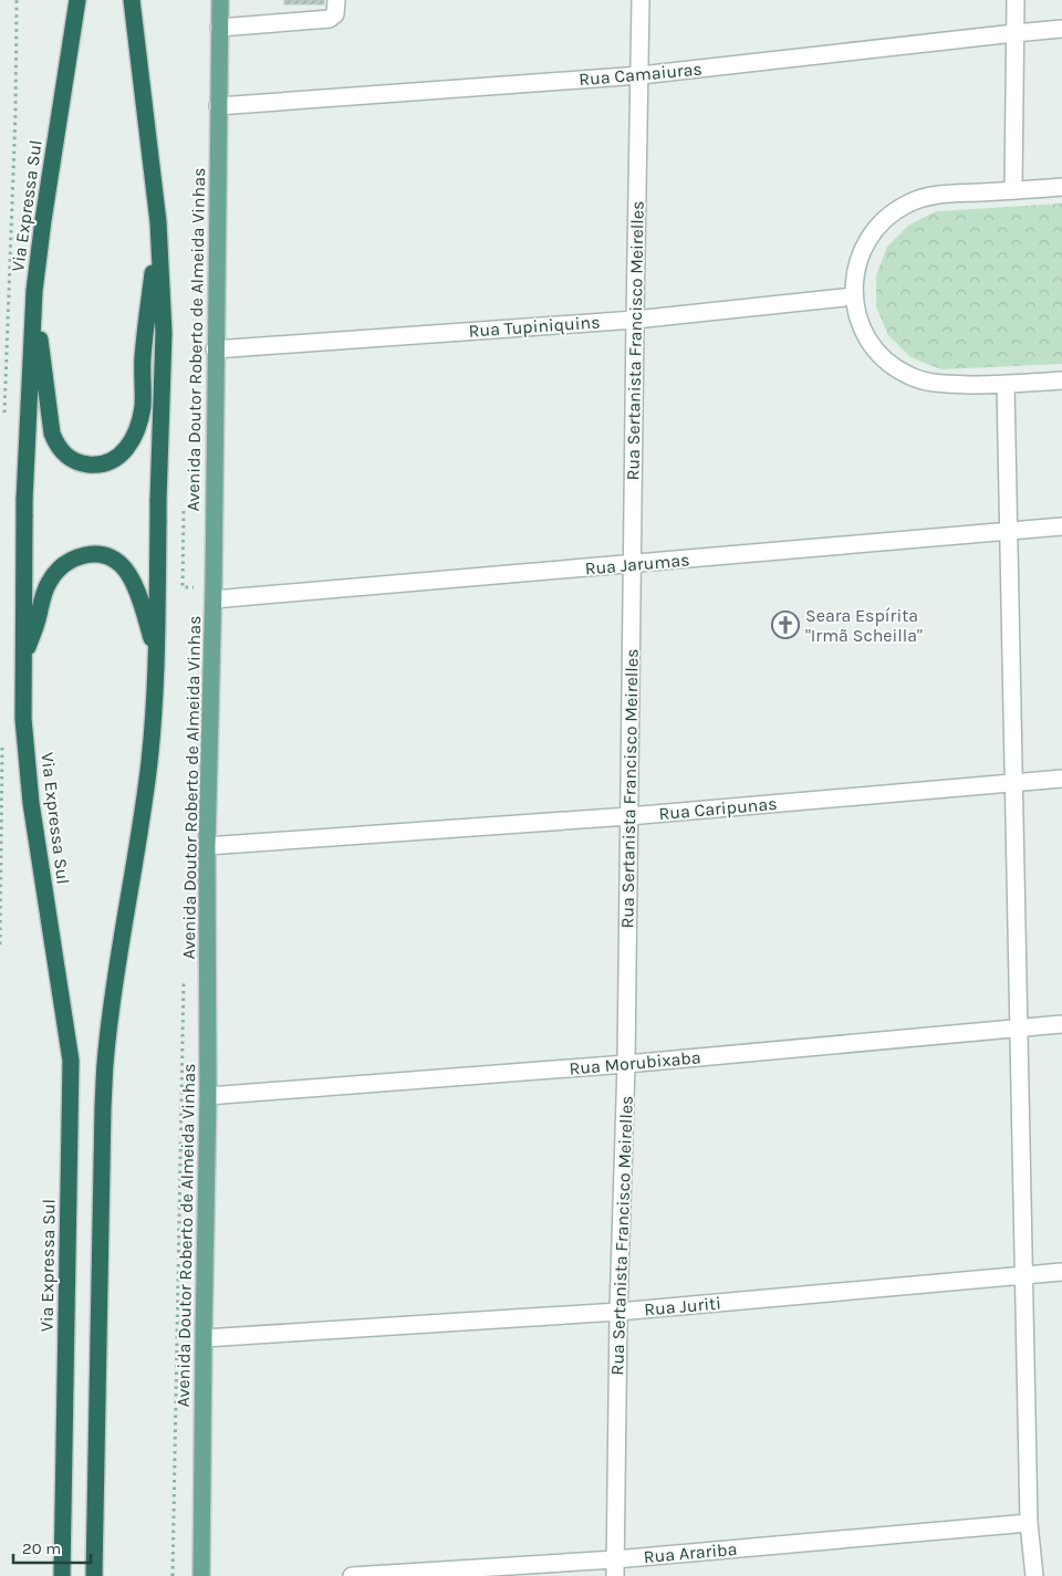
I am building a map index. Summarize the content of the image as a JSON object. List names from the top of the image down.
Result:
{
  "streets": {
    "highway": ["Via Expressa Sul"],
    "main road": ["Avenida Doutor Roberto de Almeida Vinhas"],
    "street": [
      "Rua Camaiuras",
      "Rua Tupiniquins",
      "Rua Sertanista Francisco Meirelles",
      "Rua Jarumas",
      "Rua Caripunas",
      "Rua Morubixaba",
      "Rua Juriti",
      "Rua Arariba"
    ]
  },
  "crossings": [
    ["Rua Camaiuras", "Avenida Doutor Roberto de Almeida Vinhas"],
    ["Rua Camaiuras", "Rua Sertanista Francisco Meirelles"],
    ["Rua Tupiniquins", "Avenida Doutor Roberto de Almeida Vinhas"],
    ["Rua Tupiniquins", "Rua Sertanista Francisco Meirelles"],
    ["Avenida Doutor Roberto de Almeida Vinhas", "Rua Jarumas"],
    ["Avenida Doutor Roberto de Almeida Vinhas", "Rua Caripunas"],
    ["Avenida Doutor Roberto de Almeida Vinhas", "Rua Morubixaba"],
    ["Avenida Doutor Roberto de Almeida Vinhas", "Rua Juriti"],
    ["Rua Sertanista Francisco Meirelles", "Rua Jarumas"],
    ["Rua Sertanista Francisco Meirelles", "Rua Caripunas"],
    ["Rua Sertanista Francisco Meirelles", "Rua Morubixaba"],
    ["Rua Sertanista Francisco Meirelles", "Rua Juriti"],
    ["Rua Sertanista Francisco Meirelles", "Rua Arariba"]
  ],
  "places": {
    "church": ["Seara Espírita \"Irmã Scheilla\""]
  },
  "scale_bar": "20 m"
}
